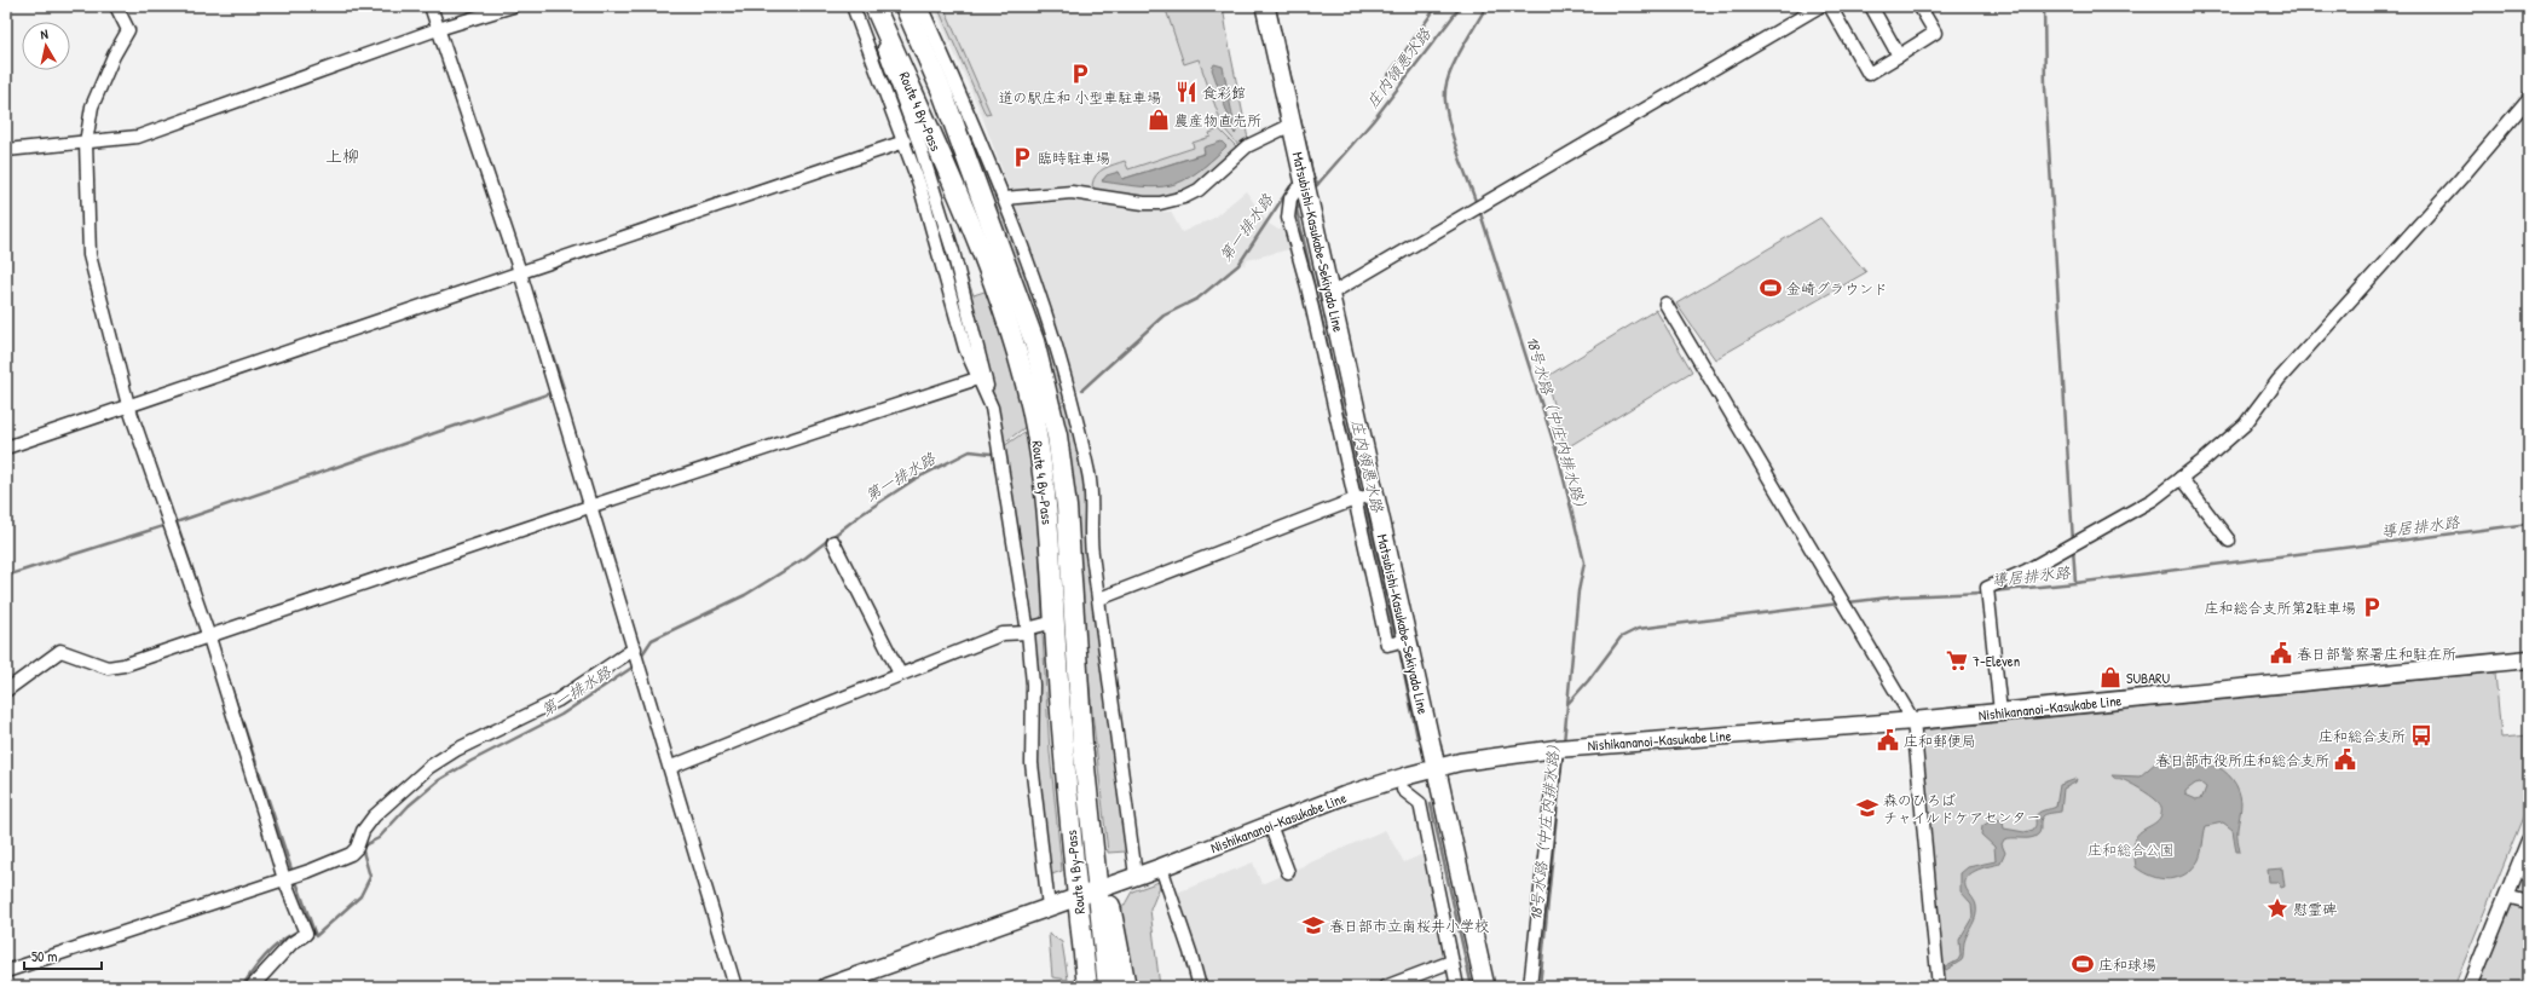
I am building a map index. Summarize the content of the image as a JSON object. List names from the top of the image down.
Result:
{
  "streets": {
    "highway": ["Route 4 By-Pass"],
    "main road": ["Matsubishi-Kasukabe-Sekiyado Line", "Nishikananoi-Kasukabe Line"]
  },
  "crossings": [
    ["Route 4 By-Pass", "Nishikananoi-Kasukabe Line"],
    ["Matsubishi-Kasukabe-Sekiyado Line", "Nishikananoi-Kasukabe Line"]
  ],
  "districts": ["上柳"],
  "water": [
    "庄内領悪水路",
    "第一排水路",
    "18号水路（中庄内排水路）",
    "導居排水路"
  ],
  "parks": ["庄和総合公園"],
  "places": {
    "parking": ["道の駅庄和 小型車駐車場", "臨時駐車場", "庄和総合支所第2駐車場"],
    "restaurant": ["食彩館"],
    "shop": ["農産物直売所", "SUBARU"],
    "sports": ["金崎グラウンド", "庄和球場"],
    "public building": ["春日部警察署庄和駐在所", "庄和郵便局", "春日部市役所庄和総合支所"],
    "supermarket": ["7-Eleven"],
    "bus stop": ["庄和総合支所"],
    "school or university": ["森のひろば チャイルドケアセンター", "春日部市立南桜井小学校"],
    "place": ["慰霊碑"]
  },
  "scale_bar": "50 m",
  "north": "top"
}
